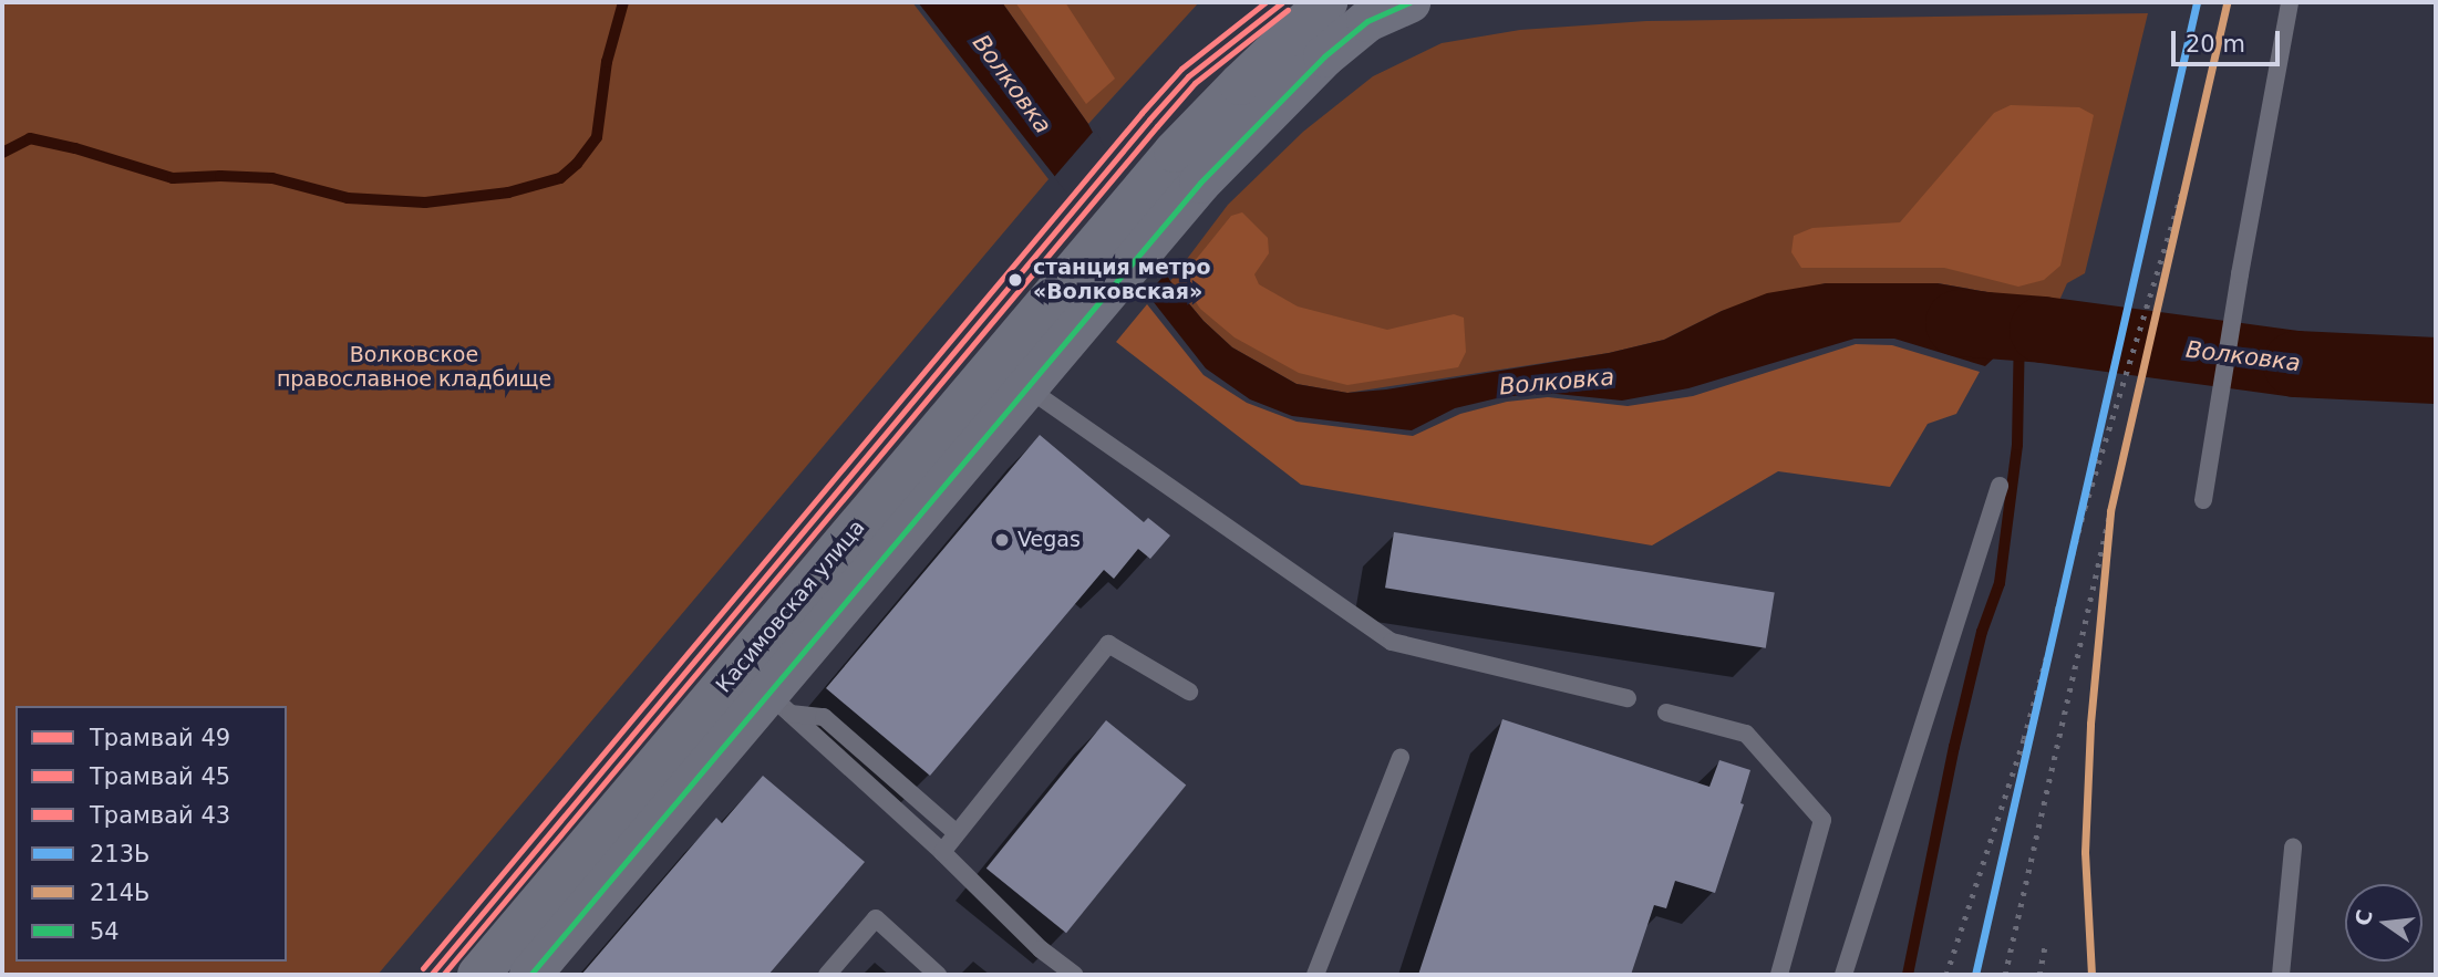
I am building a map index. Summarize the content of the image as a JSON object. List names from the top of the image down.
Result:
{
  "streets": {
    "main road": ["Касимовская улица"]
  },
  "water": ["Волковка"],
  "parks": ["Волковское православное кладбище"],
  "places": ["станция метро «Волковская»", "Vegas"],
  "lines": [
    "tram line 49",
    "tram line 43",
    "transit line 213Ь",
    "transit line 214Ь",
    "transit line 54",
    "tram line 45"
  ],
  "legend": [
    "Трамвай 49",
    "Трамвай 45",
    "Трамвай 43",
    "213Ь",
    "214Ь",
    "54"
  ],
  "scale_bar": "20 m",
  "north": "left"
}
